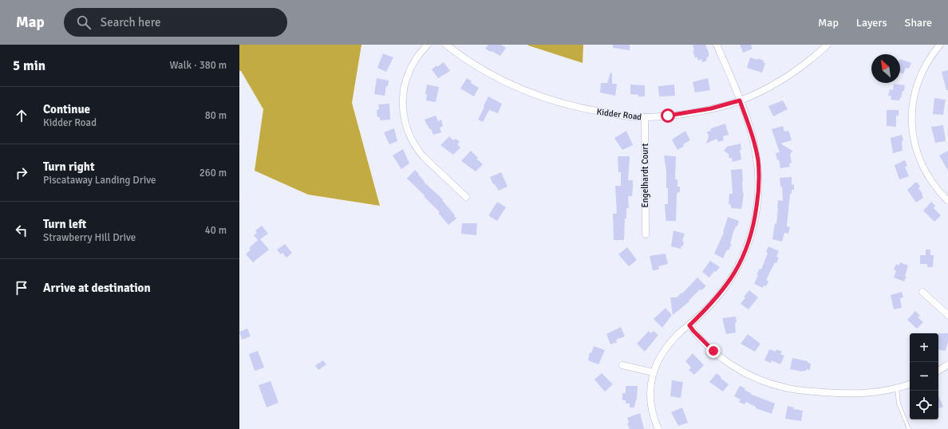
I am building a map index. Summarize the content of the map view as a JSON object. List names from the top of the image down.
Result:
{
  "streets": {
    "street": ["Kidder Road", "Engelhardt Court"]
  },
  "crossings": [
    ["Kidder Road", "Engelhardt Court"]
  ],
  "north": "top left",
  "page": {
    "header": "Map",
    "search": "Search here",
    "nav": ["Map", "Layers", "Share"],
    "heading": ["5 min", "Walk · 380 m"],
    "list": [
      ["Continue", "Kidder Road", "80 m"],
      ["Turn right", "Piscataway Landing Drive", "260 m"],
      ["Turn left", "Strawberry Hill Drive", "40 m"],
      "Arrive at destination"
    ],
    "map_buttons": ["+", "−"]
  }
}
